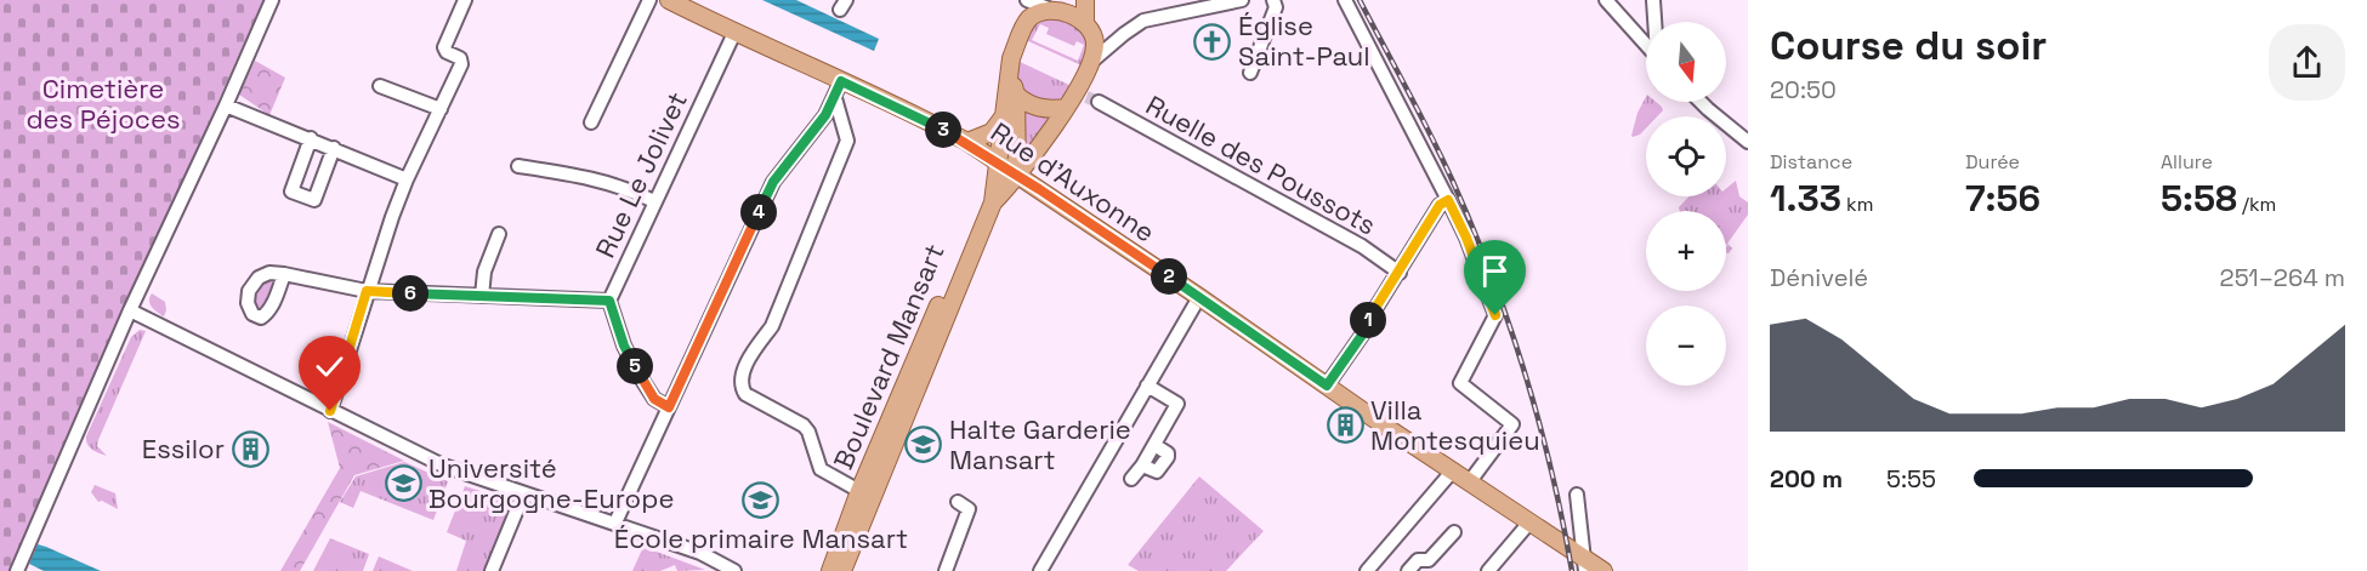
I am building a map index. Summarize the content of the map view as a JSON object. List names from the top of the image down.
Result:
{
  "streets": {
    "main road": ["Rue d'Auxonne", "Boulevard Mansart"],
    "street": ["Ruelle des Poussots", "Rue Le Jolivet"]
  },
  "crossings": [
    ["Rue Le Jolivet", "Rue d'Auxonne"],
    ["Rue d'Auxonne", "Boulevard Mansart"]
  ],
  "parks": ["Cimetière des Péjoces"],
  "places": {
    "church": ["Église Saint-Paul"],
    "building": ["Villa Montesquieu", "Essilor"],
    "school or university": ["Halte Garderie Mansart", "Université Bourgogne-Europe", "École primaire Mansart"]
  },
  "north": "bottom",
  "page": {
    "heading": ["Course du soir", "20:50"],
    "map_buttons": ["+", "−"],
    "pins": [
      "3",
      "4",
      "2",
      "6",
      "1",
      "5"
    ],
    "stats": [
      ["Distance", "1.33 km"],
      ["Durée", "7:56"],
      ["Allure", "5:58 /km"]
    ],
    "chart": ["Dénivelé", "251–264 m"],
    "list": [
      {
        "name": "200 m",
        "note": "5:55"
      }
    ]
  }
}
